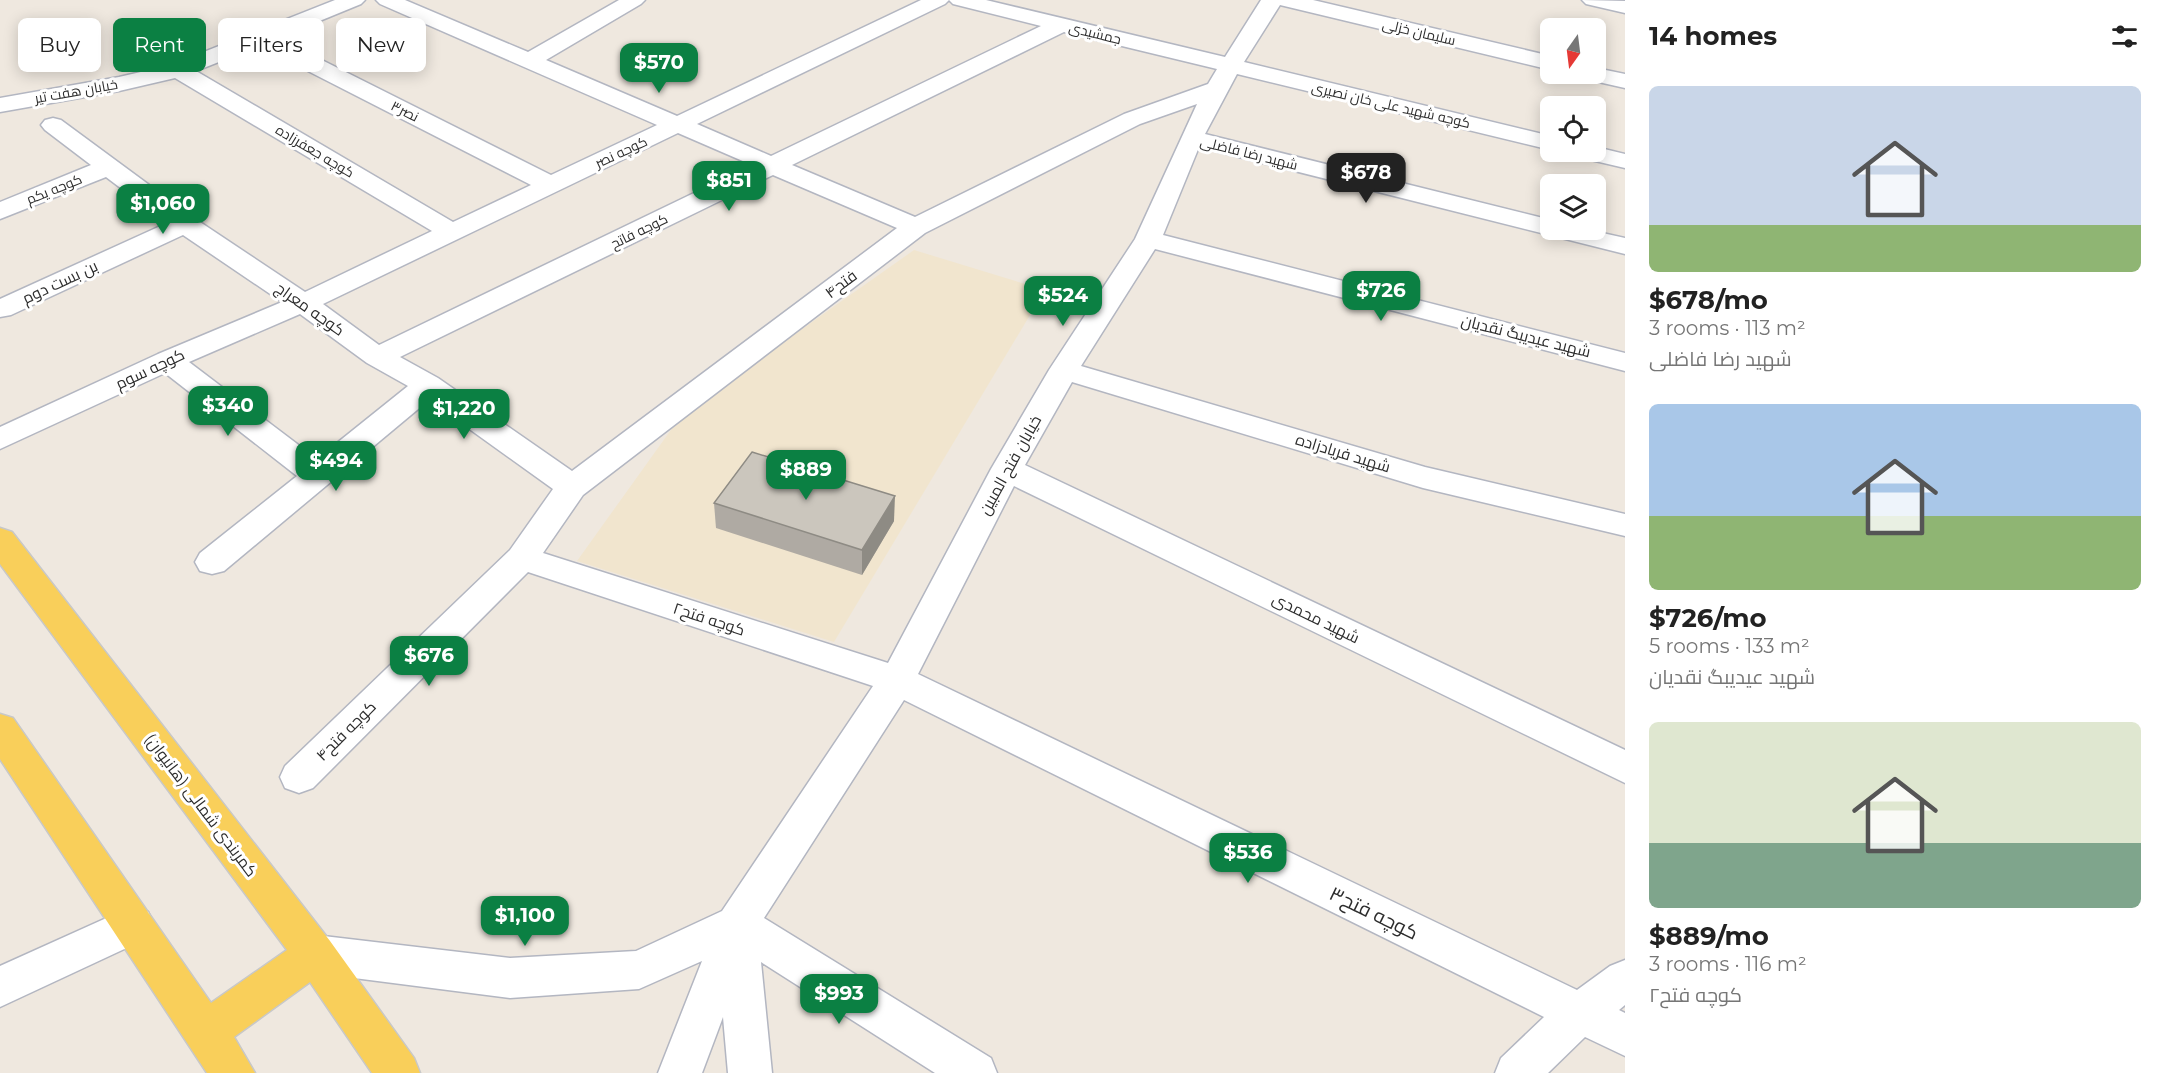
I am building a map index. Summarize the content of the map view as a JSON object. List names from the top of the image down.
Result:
{
  "streets": {
    "main road": ["کمربندی شمالی (هانیوان)"],
    "street": [
      "سلیمان خزلی",
      "جمشیدی",
      "خیابان هفت تیر",
      "کوچه شهید علی خان نصیری",
      "نصر۳",
      "کوچه جعفرزاده",
      "کوچه نصر",
      "شهید رضا فاضلی",
      "کوچه یکم",
      "کوچه فاتح",
      "بن بست دوم",
      "فتح۴",
      "کوچه معراج",
      "شهید عیدیبگ نقدیان",
      "کوچه سوم",
      "شهید فریادزاده",
      "خیابان فتح المبین",
      "شهید محمدی",
      "کوچه فتح۲",
      "کوچه فتح۴",
      "کوچه فتح۳"
    ]
  },
  "crossings": [
    ["جمشیدی", "کوچه شهید علی خان نصیری"],
    ["جمشیدی", "کوچه فاتح"],
    ["جمشیدی", "فتح۴"],
    ["جمشیدی", "خیابان فتح المبین"],
    ["کوچه شهید علی خان نصیری", "فتح۴"],
    ["کوچه شهید علی خان نصیری", "خیابان فتح المبین"],
    ["نصر۳", "کوچه نصر"],
    ["کوچه جعفرزاده", "کوچه نصر"],
    ["کوچه نصر", "کوچه معراج"],
    ["کوچه نصر", "کوچه سوم"],
    ["شهید رضا فاضلی", "خیابان فتح المبین"],
    ["کوچه یکم", "کوچه معراج"],
    ["کوچه فاتح", "کوچه معراج"],
    ["بن بست دوم", "کوچه معراج"],
    ["فتح۴", "کوچه معراج"],
    ["فتح۴", "خیابان فتح المبین"],
    ["فتح۴", "کوچه فتح۲"],
    ["فتح۴", "کوچه فتح۴"],
    ["کوچه معراج", "کوچه سوم"],
    ["شهید عیدیبگ نقدیان", "خیابان فتح المبین"],
    ["شهید فریادزاده", "خیابان فتح المبین"],
    ["خیابان فتح المبین", "شهید محمدی"],
    ["خیابان فتح المبین", "کوچه فتح۲"],
    ["خیابان فتح المبین", "کوچه فتح۳"],
    ["کوچه فتح۲", "کوچه فتح۴"],
    ["کوچه فتح۲", "کوچه فتح۳"]
  ],
  "north": "bottom",
  "page": {
    "heading": "14 homes",
    "chip": [
      "Buy",
      "Rent",
      "Filters",
      "New"
    ],
    "price": [
      "$570",
      "$678",
      "$851",
      "$1,060",
      "$726",
      "$524",
      "$340",
      "$1,220",
      "$494",
      "$889",
      "$676",
      "$536",
      "$1,100",
      "$993"
    ],
    "list": [
      {
        "name": "$678/mo",
        "note": "3 rooms · 113 m² · شهید رضا فاضلی"
      },
      {
        "name": "$726/mo",
        "note": "5 rooms · 133 m² · شهید عیدیبگ نقدیان"
      },
      {
        "name": "$889/mo",
        "note": "3 rooms · 116 m² · کوچه فتح۲"
      }
    ]
  }
}
